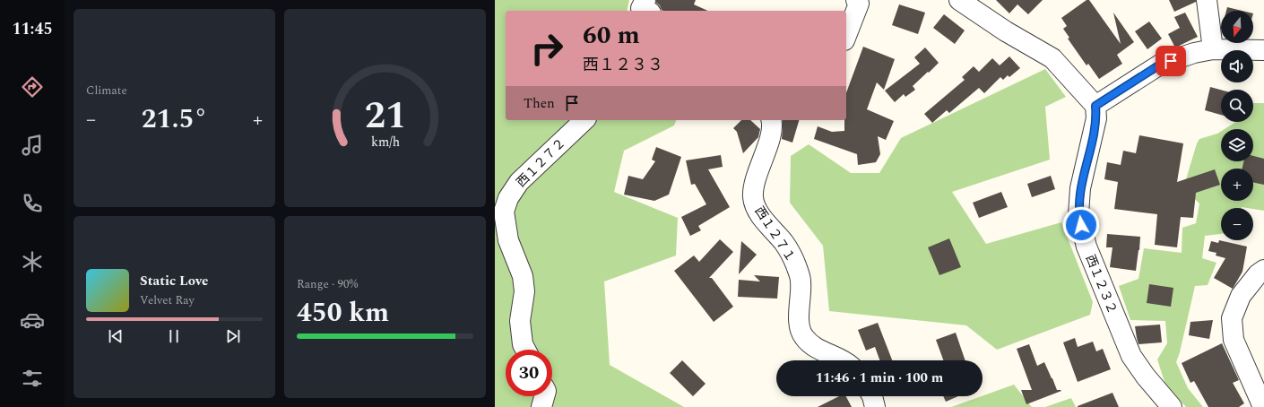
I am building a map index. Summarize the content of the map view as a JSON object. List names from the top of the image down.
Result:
{
  "streets": {
    "street": ["西１２７２", "西１２７１", "西１２３２"]
  },
  "north": "bottom",
  "page": {
    "tabs": "11:45",
    "tile": [
      "Climate",
      ["Range · 90%", "450 km"]
    ],
    "map_buttons": ["+", "−"],
    "turn": ["60 m", "西１２３３"],
    "then": "Then",
    "heat": ["−", "21.5°", "+"],
    "song": ["Static Love", "Velvet Ray"],
    "limit": "30",
    "trip": "11:46 · 1 min · 100 m",
    "gauge": ["21", "km/h"]
  }
}
